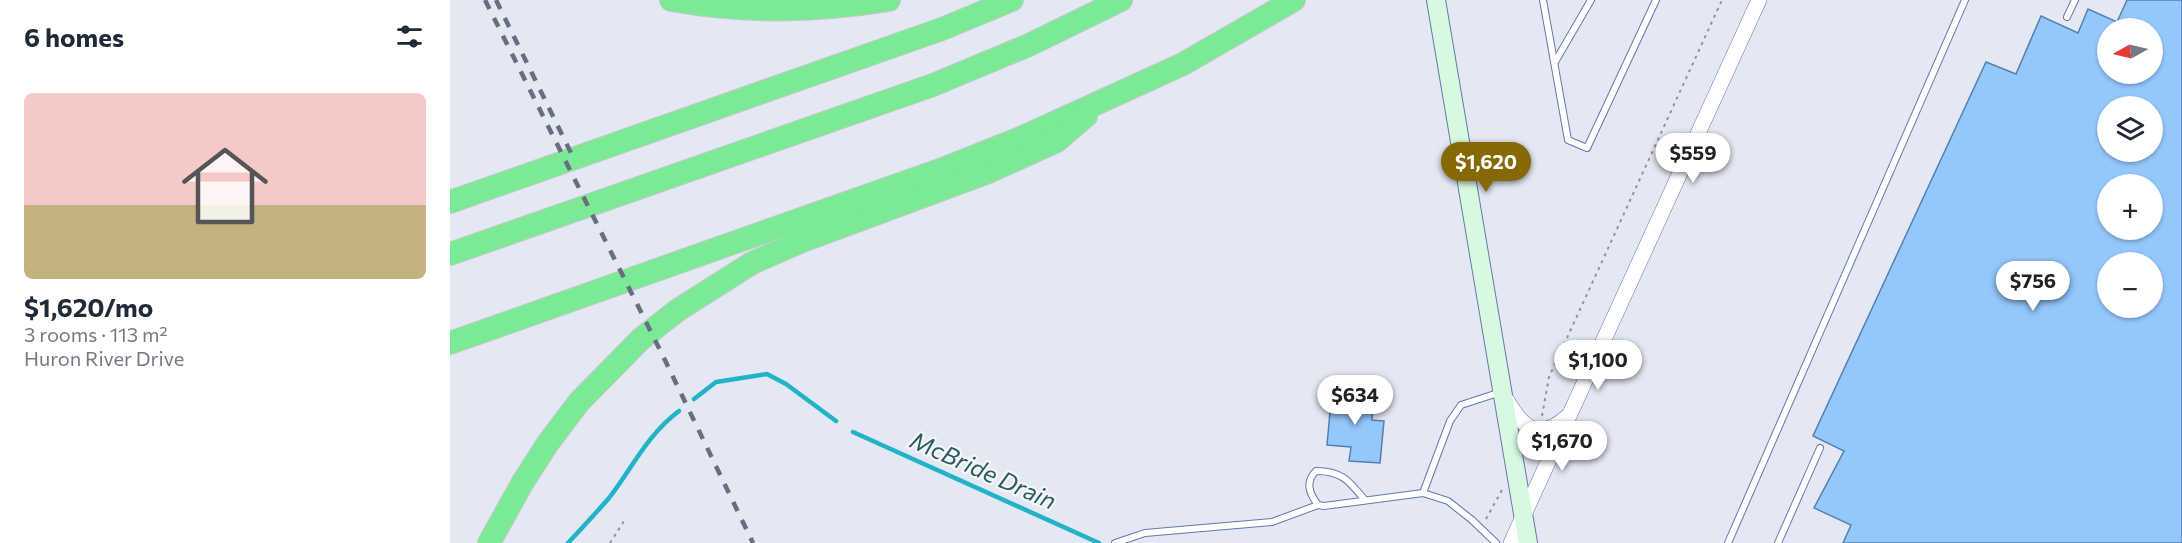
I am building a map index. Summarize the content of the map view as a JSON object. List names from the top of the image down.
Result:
{
  "water": ["McBride Drain"],
  "north": "left",
  "page": {
    "heading": "6 homes",
    "map_buttons": ["+", "−"],
    "list": [
      {
        "name": "$1,620/mo",
        "note": "3 rooms · 113 m² · Huron River Drive"
      }
    ],
    "price": [
      "$559",
      "$1,620",
      "$756",
      "$1,100",
      "$634",
      "$1,670"
    ]
  }
}
